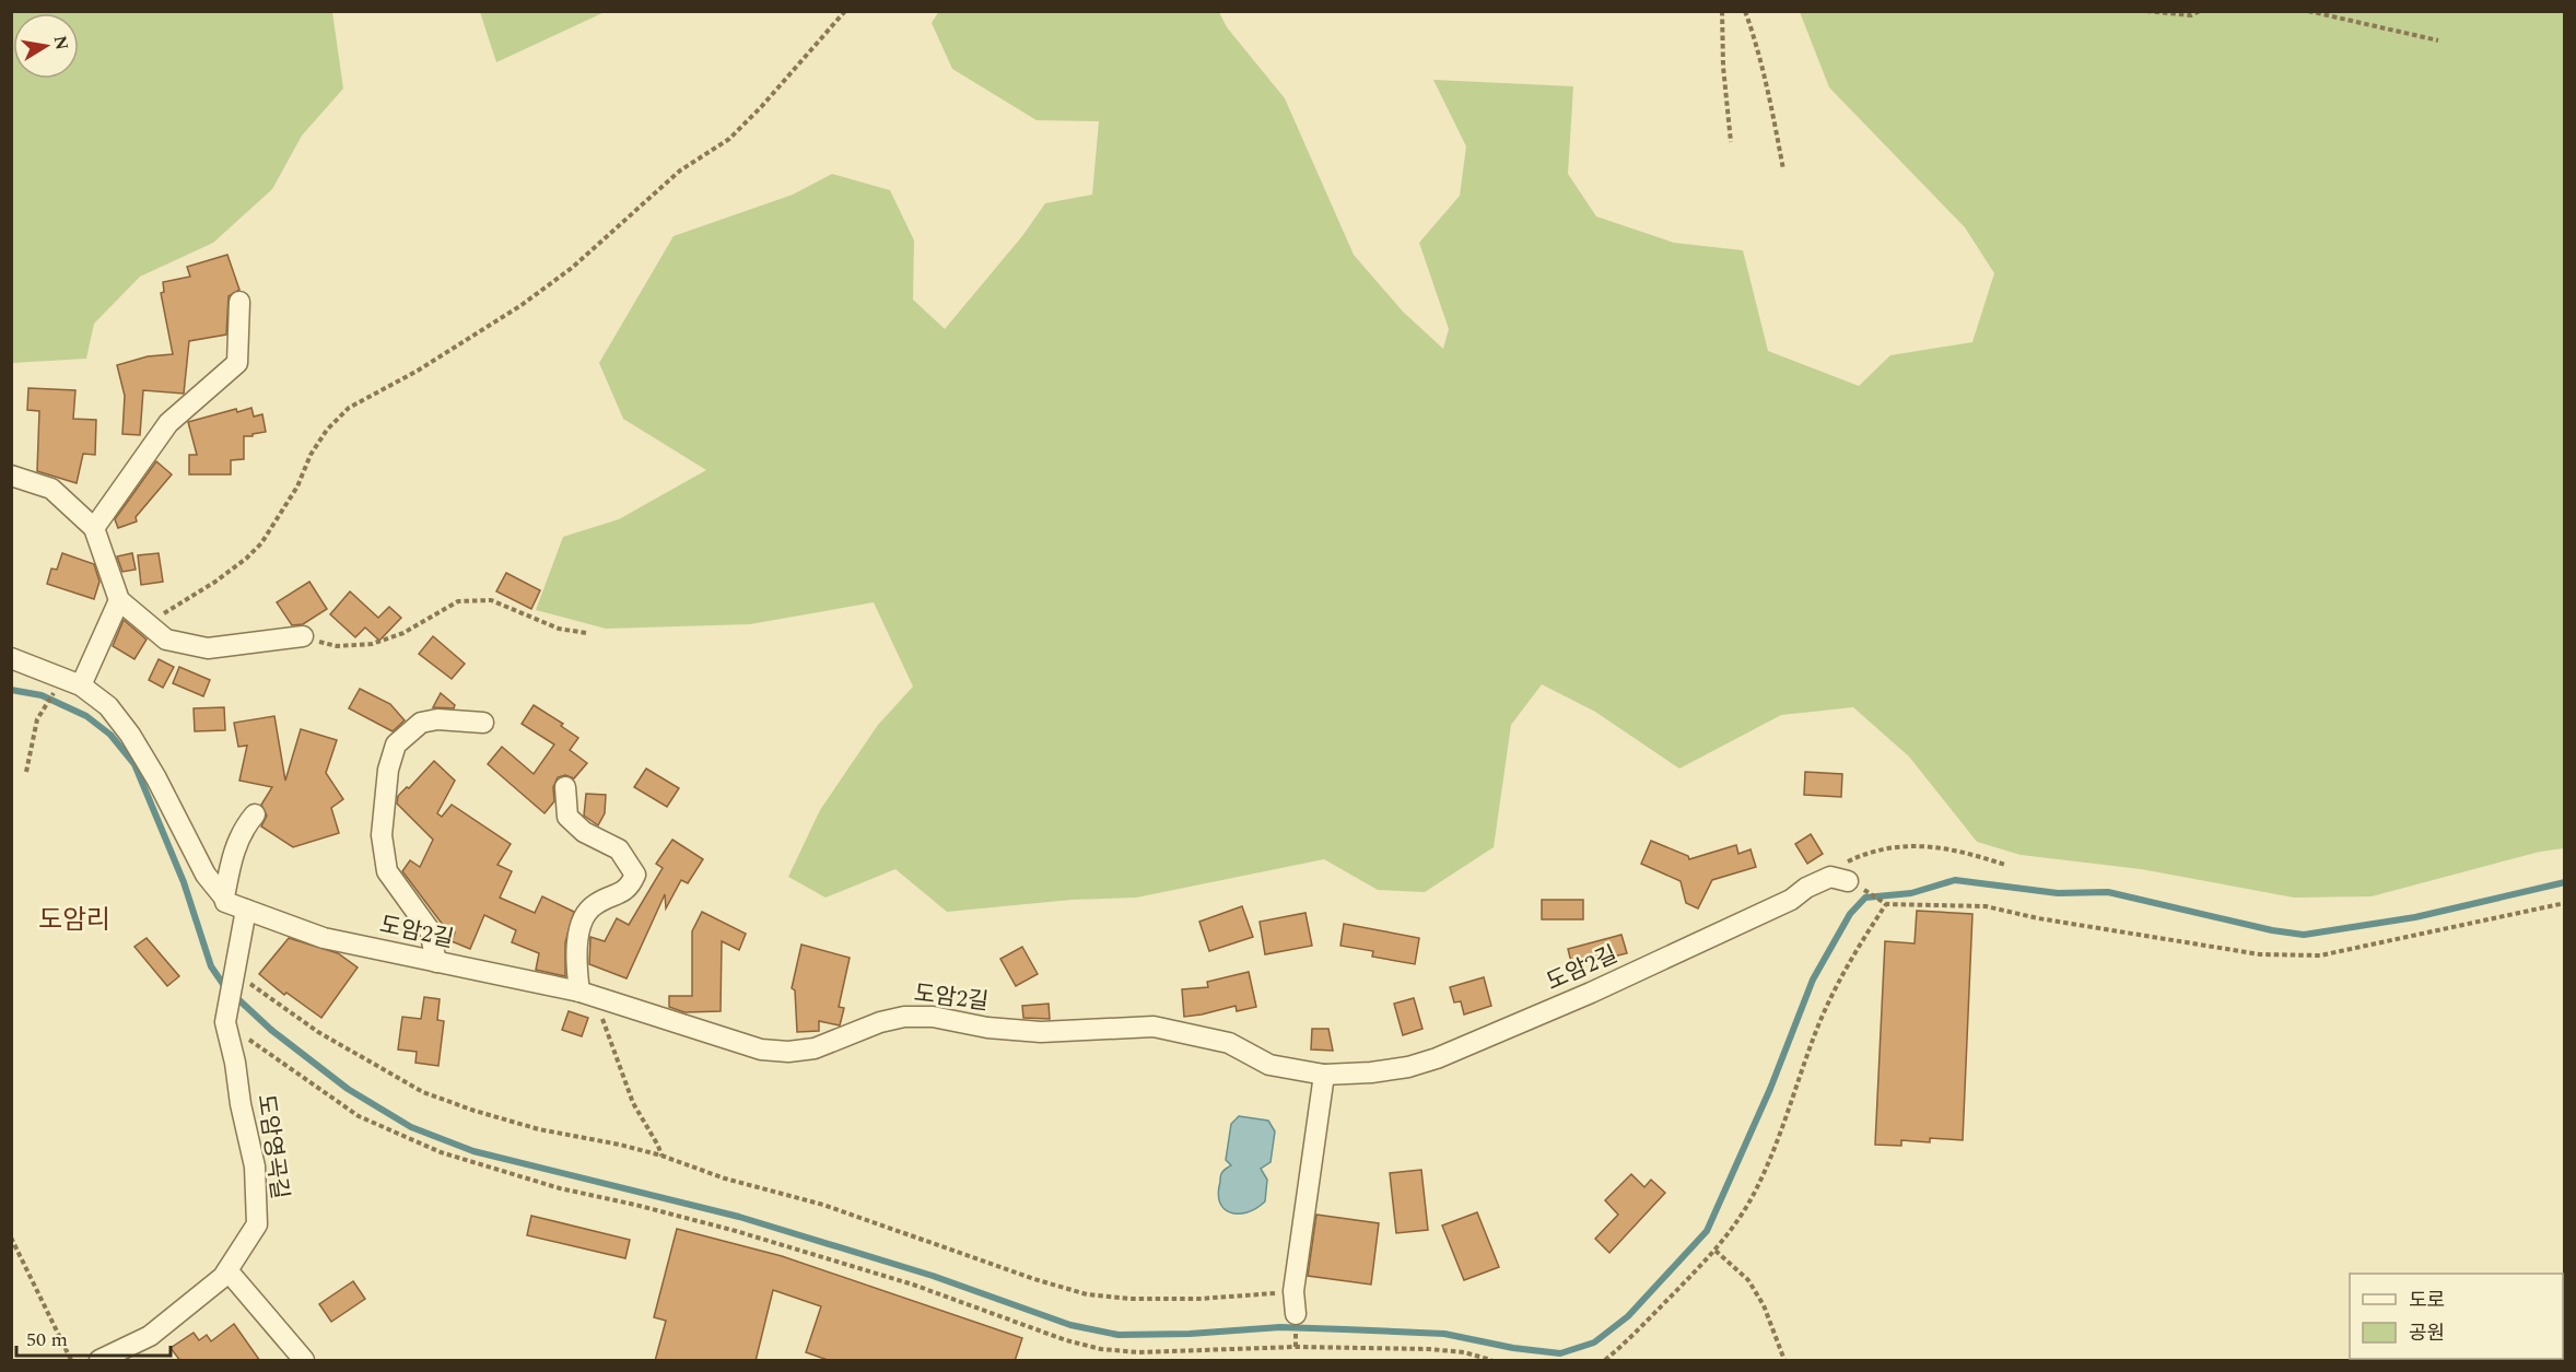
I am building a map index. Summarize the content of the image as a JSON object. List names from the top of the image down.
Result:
{
  "streets": {
    "street": ["도암2길", "도암영곡길"]
  },
  "districts": ["도암리"],
  "legend": ["도로", "공원"],
  "scale_bar": "50 m",
  "north": "right"
}
